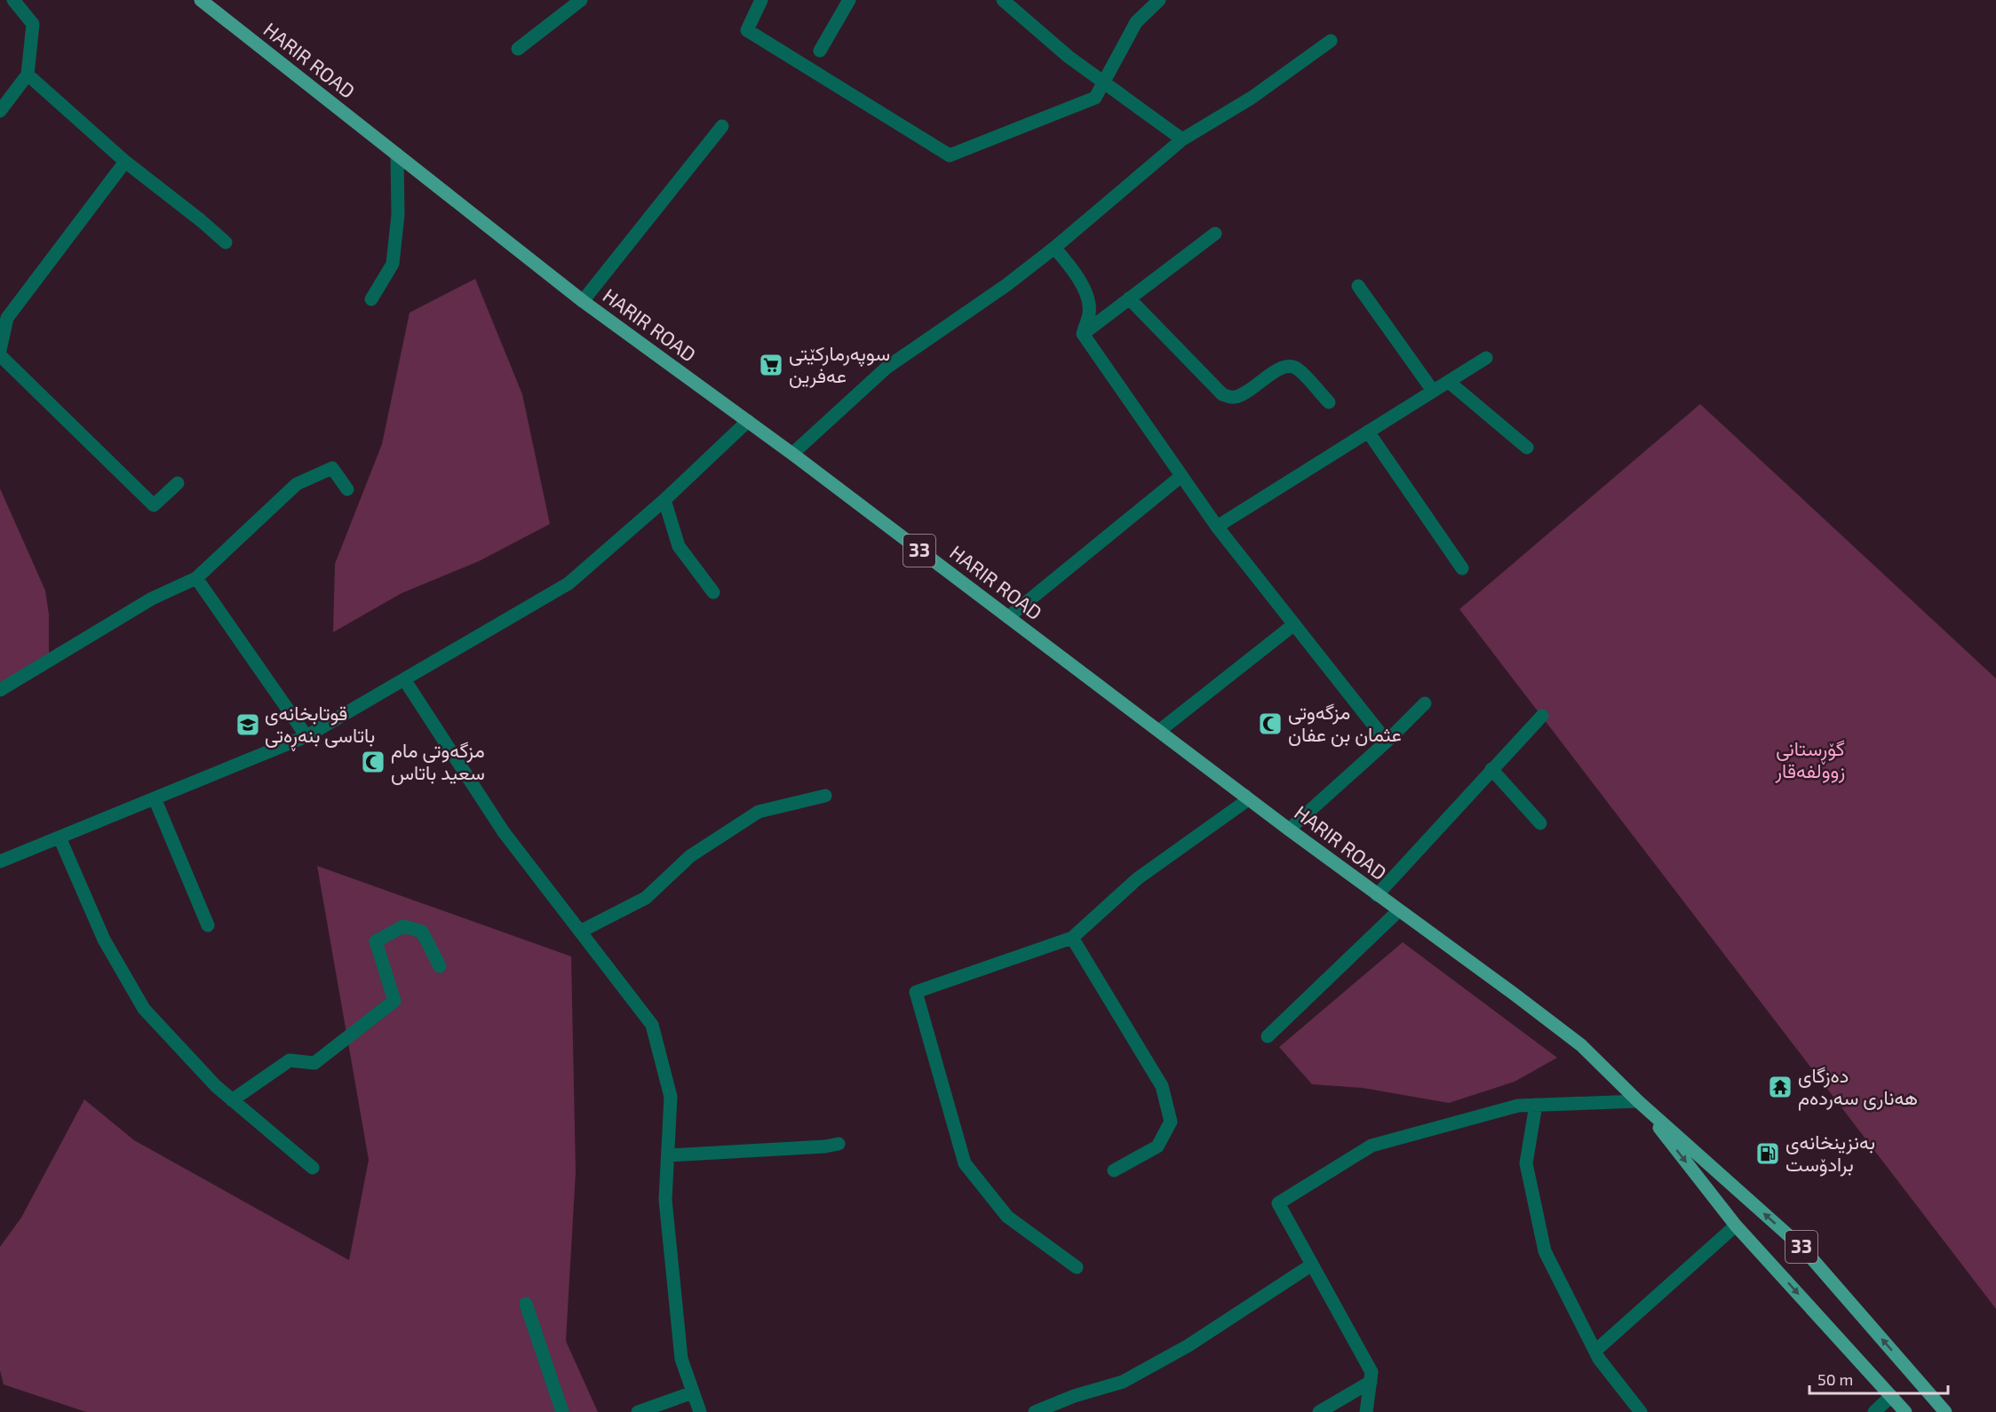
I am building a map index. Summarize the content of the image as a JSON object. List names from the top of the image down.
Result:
{
  "streets": {
    "main road": ["HARIR ROAD", "33"]
  },
  "crossings": [
    ["HARIR ROAD", "33"]
  ],
  "parks": ["گۆڕستانی زوولفەقار"],
  "places": {
    "supermarket": ["سوپەرمارکێتی عەفرین"],
    "mosque": ["مزگەوتی عثمان بن عفان", "مزگەوتی مام سعید باتاس"],
    "school or university": ["قوتابخانەی باتاسی بنەڕەتی"],
    "temple": ["دەزگای هەناری سەردەم"],
    "fuel station": ["بەنزینخانەی برادۆست"]
  },
  "scale_bar": "50 m"
}
